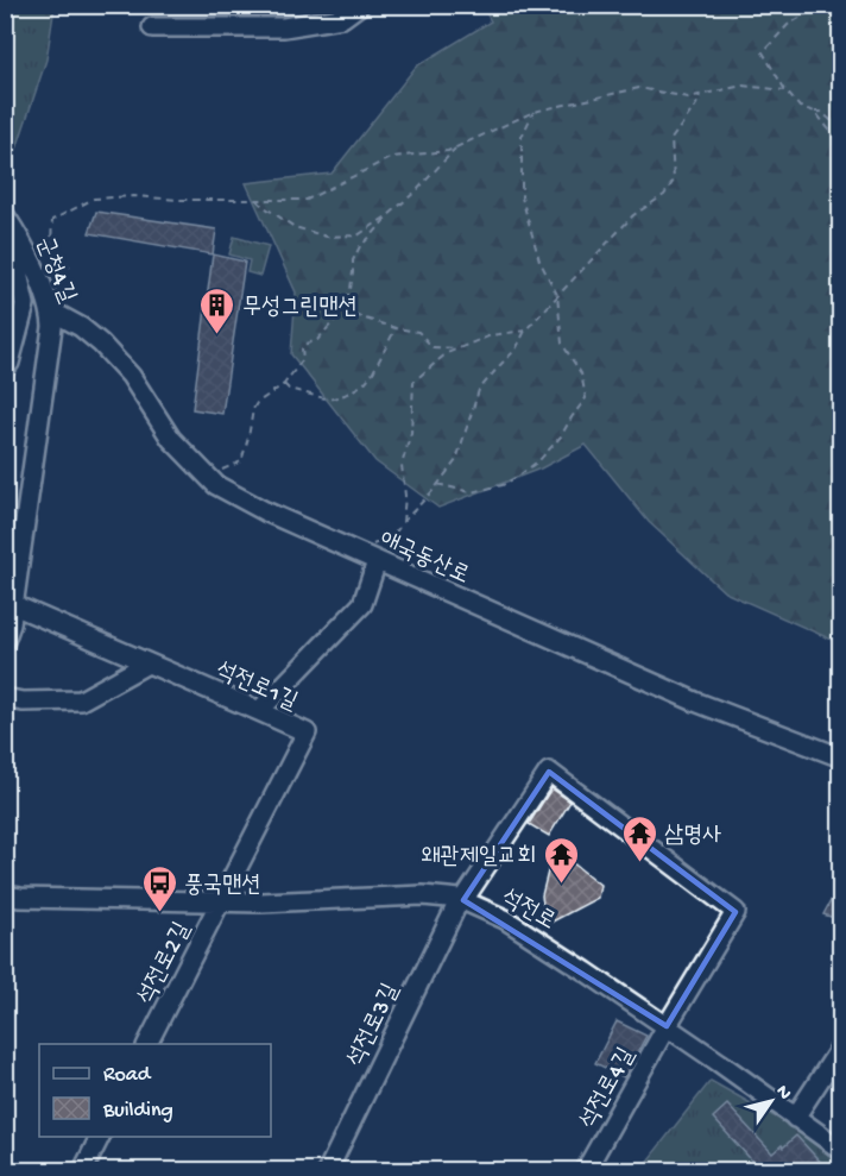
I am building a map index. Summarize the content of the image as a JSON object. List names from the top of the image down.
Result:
{
  "streets": {
    "street": [
      "군청4길",
      "애국동산로",
      "석전로1길",
      "석전로",
      "석전로2길",
      "석전로3길",
      "석전로4길"
    ]
  },
  "crossings": [
    ["군청4길", "애국동산로"],
    ["군청4길", "석전로1길"],
    ["석전로1길", "석전로"],
    ["석전로1길", "석전로2길"],
    ["석전로", "석전로2길"],
    ["석전로", "석전로3길"],
    ["석전로", "석전로4길"],
    ["석전로3길", "석전로4길"]
  ],
  "places": {
    "building": ["무성그린맨션"],
    "temple": ["삼명사", "왜관제일교회"],
    "bus stop": ["풍국맨션"]
  },
  "legend": ["Road", "Building"],
  "north": "top right"
}
